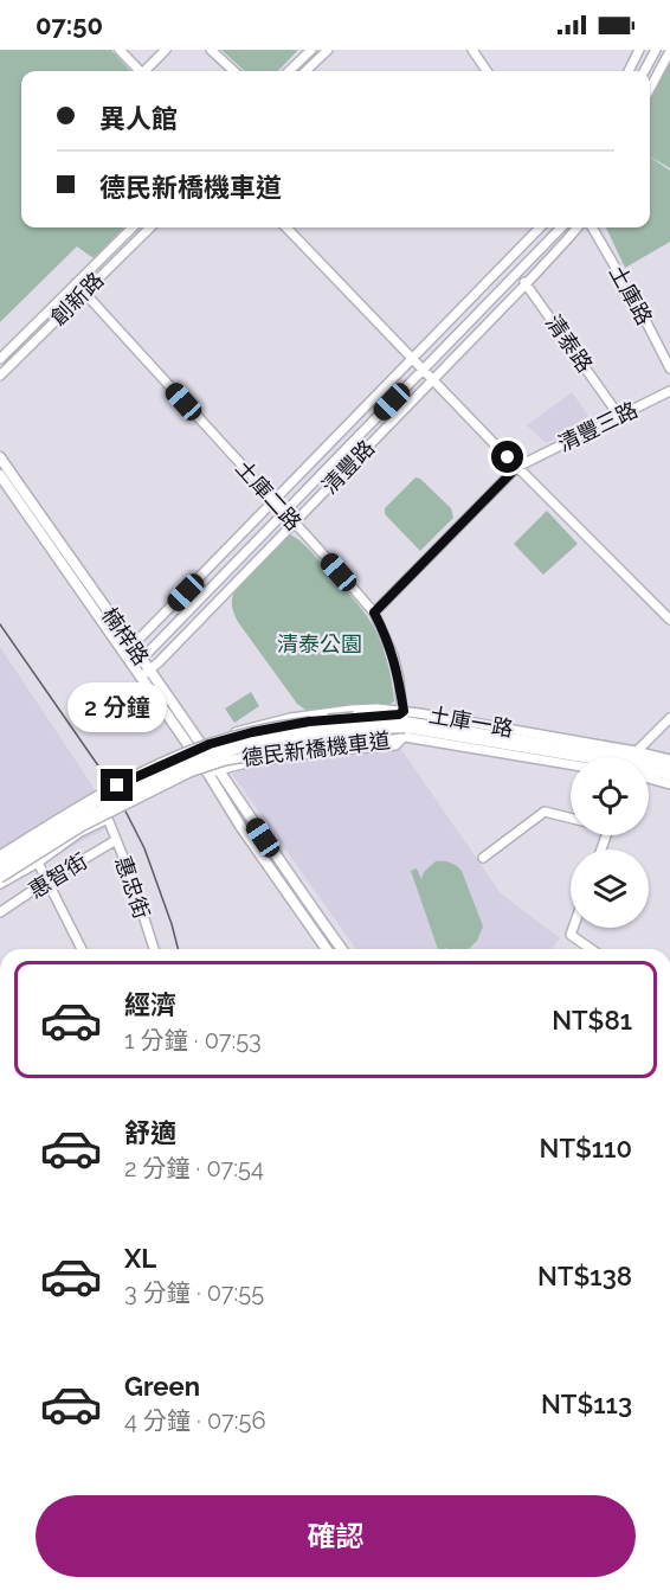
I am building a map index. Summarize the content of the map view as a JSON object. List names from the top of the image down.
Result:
{
  "streets": {
    "street": [
      "土庫路",
      "創新路",
      "清泰路",
      "清豐三路",
      "清豐路",
      "土庫二路",
      "楠梓路",
      "土庫一路",
      "德民新橋機車道",
      "惠智街",
      "惠忠街"
    ]
  },
  "crossings": [
    ["創新路", "土庫二路"],
    ["清泰路", "清豐三路"],
    ["清泰路", "清豐路"],
    ["清豐三路", "土庫二路"],
    ["清豐路", "土庫二路"],
    ["清豐路", "楠梓路"],
    ["土庫二路", "土庫一路"],
    ["土庫二路", "德民新橋機車道"],
    ["楠梓路", "土庫一路"],
    ["土庫一路", "德民新橋機車道"],
    ["惠智街", "惠忠街"]
  ],
  "parks": ["清泰公園"],
  "page": {
    "status": "07:50",
    "banner": ["異人館", "德民新橋機車道"],
    "bubble": "2 分鐘",
    "list": [
      {
        "name": "經濟",
        "note": "1 分鐘 · 07:53",
        "value": "NT$81"
      },
      {
        "name": "舒適",
        "note": "2 分鐘 · 07:54",
        "value": "NT$110"
      },
      {
        "name": "XL",
        "note": "3 分鐘 · 07:55",
        "value": "NT$138"
      },
      {
        "name": "Green",
        "note": "4 分鐘 · 07:56",
        "value": "NT$113"
      }
    ],
    "buttons": "確認"
  }
}
